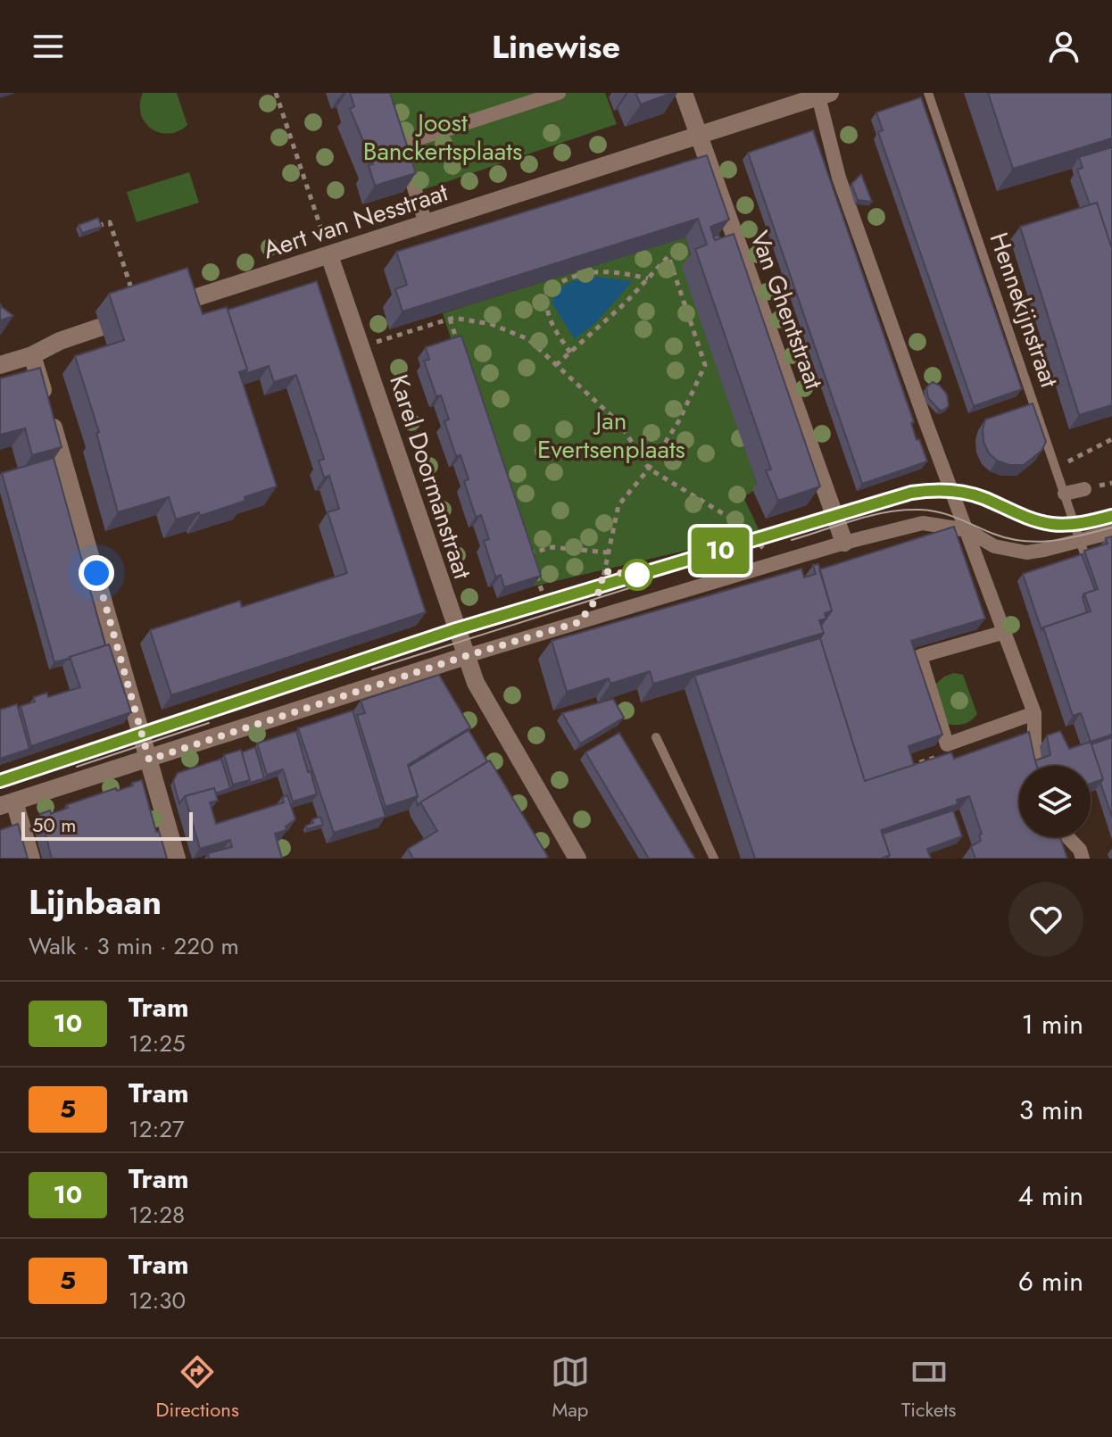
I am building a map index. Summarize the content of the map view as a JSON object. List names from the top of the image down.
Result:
{
  "streets": {
    "street": ["Aert van Nesstraat", "Van Ghentstraat", "Karel Doormanstraat"],
    "lane": ["Hennekijnstraat"]
  },
  "crossings": [
    ["Aert van Nesstraat", "Van Ghentstraat"],
    ["Aert van Nesstraat", "Karel Doormanstraat"]
  ],
  "parks": ["Joost Banckertsplaats", "Jan Evertsenplaats"],
  "lines": ["tram line 10"],
  "scale_bar": "50 m",
  "page": {
    "header": "Linewise",
    "on_map": "10",
    "scale": "50 m",
    "heading": ["Lijnbaan", "Walk · 3 min · 220 m"],
    "list": [
      {
        "mark": "10",
        "name": "Tram",
        "note": "12:25",
        "value": "1 min"
      },
      {
        "mark": "5",
        "name": "Tram",
        "note": "12:27",
        "value": "3 min"
      },
      {
        "mark": "10",
        "name": "Tram",
        "note": "12:28",
        "value": "4 min"
      },
      {
        "mark": "5",
        "name": "Tram",
        "note": "12:30",
        "value": "6 min"
      }
    ],
    "tabs": ["Directions", "Map", "Tickets"]
  }
}
